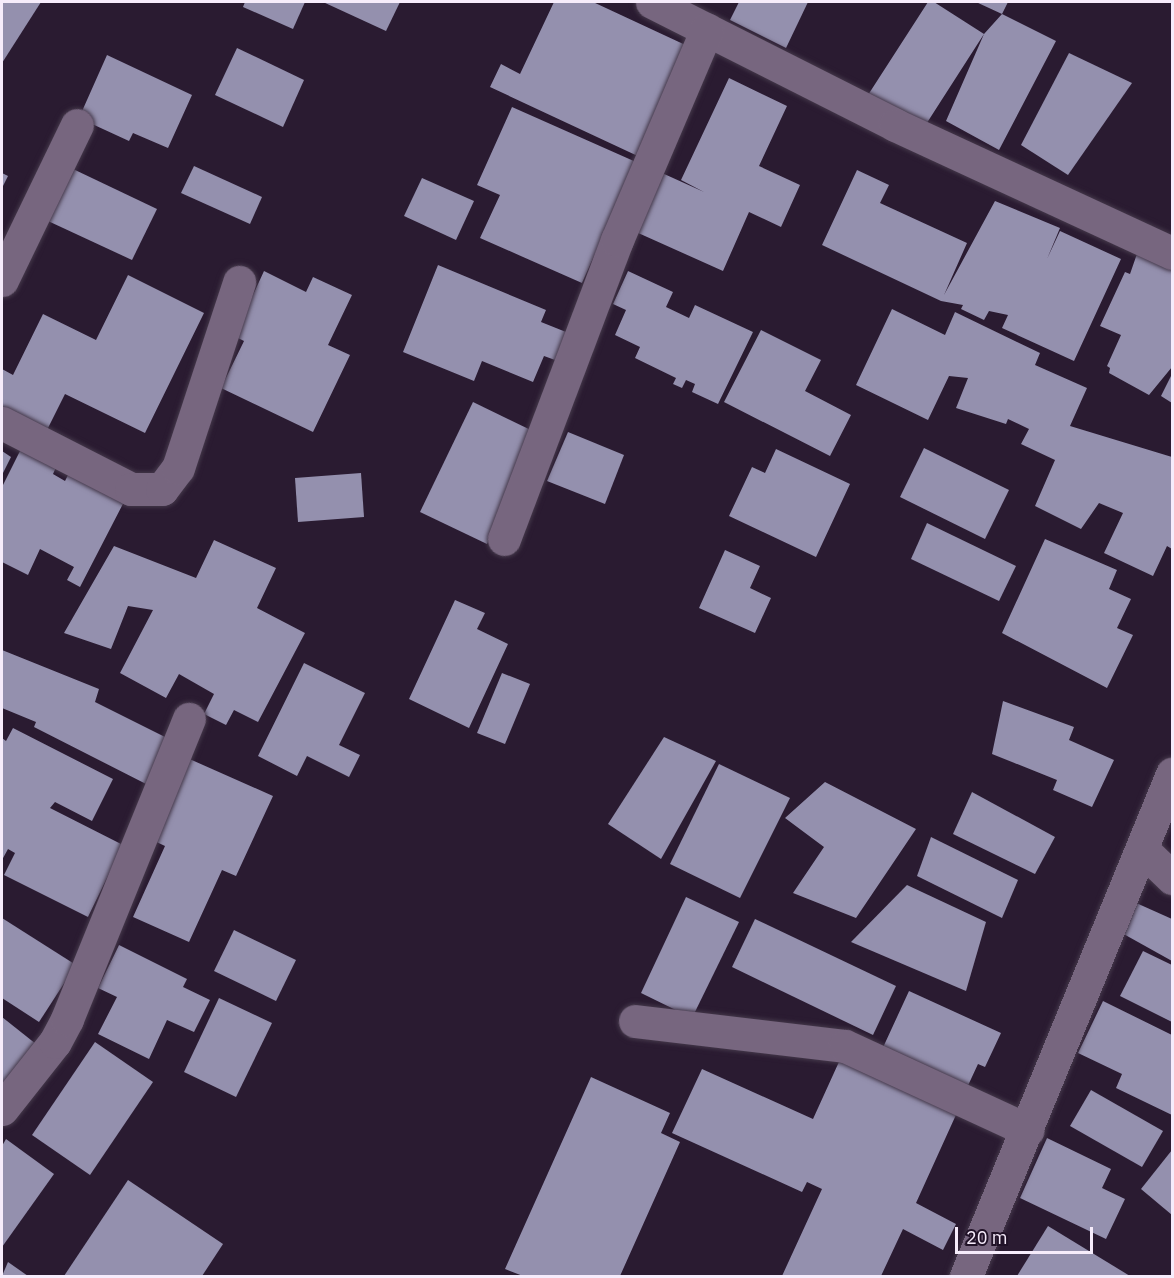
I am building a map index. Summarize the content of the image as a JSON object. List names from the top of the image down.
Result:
{
  "scale_bar": "20 m"
}
